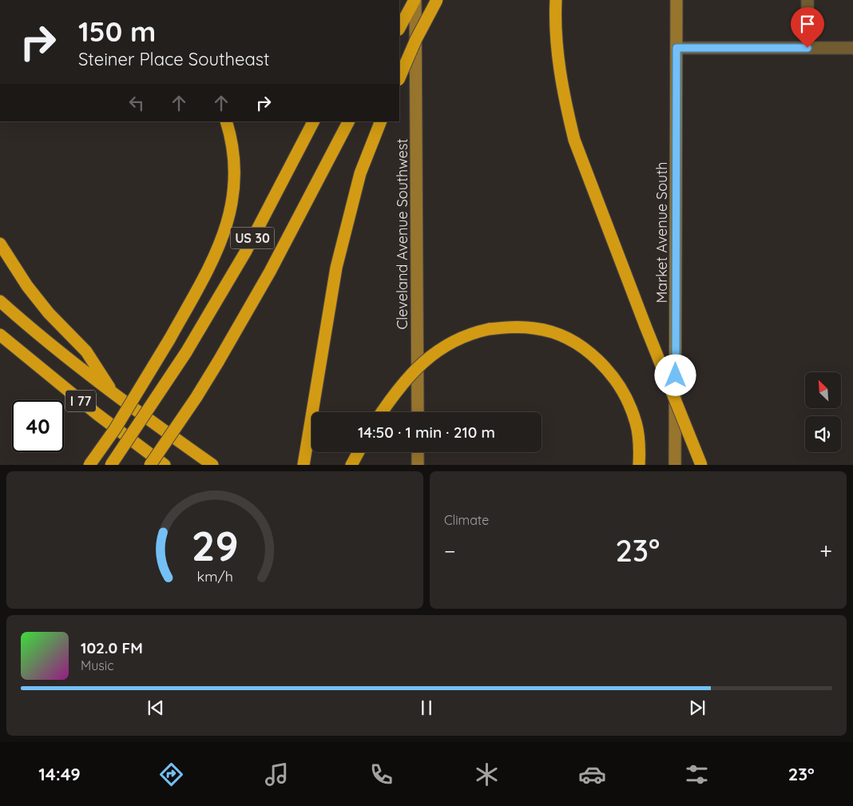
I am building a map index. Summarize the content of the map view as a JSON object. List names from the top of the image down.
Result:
{
  "streets": {
    "highway": ["US 30", "I 77"],
    "street": ["Market Avenue South", "Cleveland Avenue Southwest"]
  },
  "north": "top left",
  "page": {
    "turn": ["150 m", "Steiner Place Southeast"],
    "limit": "40",
    "trip": "14:50 · 1 min · 210 m",
    "tile": "Climate",
    "heat": ["−", "23°", "+"],
    "song": ["102.0 FM", "Music"],
    "tabs": ["14:49", "23°"],
    "gauge": ["29", "km/h"]
  }
}
